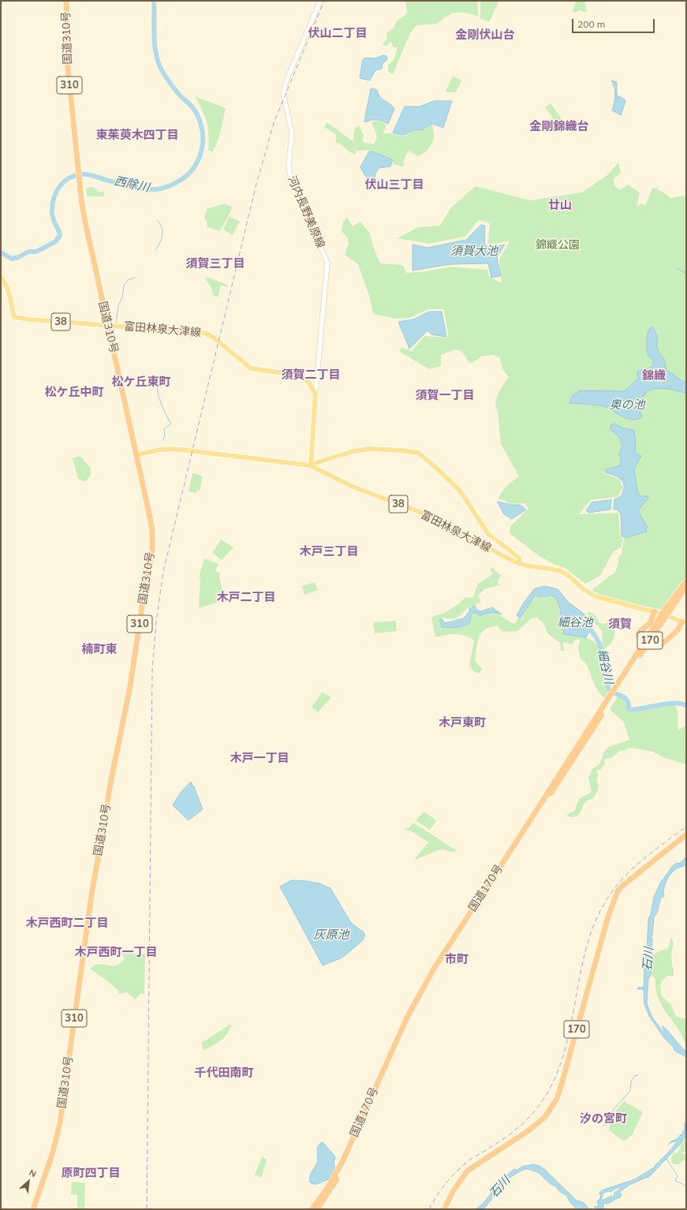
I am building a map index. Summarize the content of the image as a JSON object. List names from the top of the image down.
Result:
{
  "streets": {
    "highway": [
      "国道310号",
      "310",
      "170",
      "国道170号"
    ],
    "main road": ["河内長野美原線", "38", "富田林泉大津線"]
  },
  "crossings": [
    ["国道310号", "富田林泉大津線"],
    ["河内長野美原線", "富田林泉大津線"]
  ],
  "districts": [
    "伏山二丁目",
    "金剛伏山台",
    "金剛錦織台",
    "東茱萸木四丁目",
    "伏山三丁目",
    "廿山",
    "須賀三丁目",
    "須賀二丁目",
    "錦織",
    "松ケ丘東町",
    "松ケ丘中町",
    "須賀一丁目",
    "木戸三丁目",
    "木戸二丁目",
    "須賀",
    "楠町東",
    "木戸東町",
    "木戸一丁目",
    "木戸西町二丁目",
    "木戸西町一丁目",
    "市町",
    "千代田南町",
    "汐の宮町",
    "原町四丁目"
  ],
  "water": [
    "西除川",
    "須賀大池",
    "奥の池",
    "細谷池",
    "細谷川",
    "灰原池",
    "石川"
  ],
  "parks": ["錦織公園"],
  "scale_bar": "200 m",
  "north": "top right"
}
